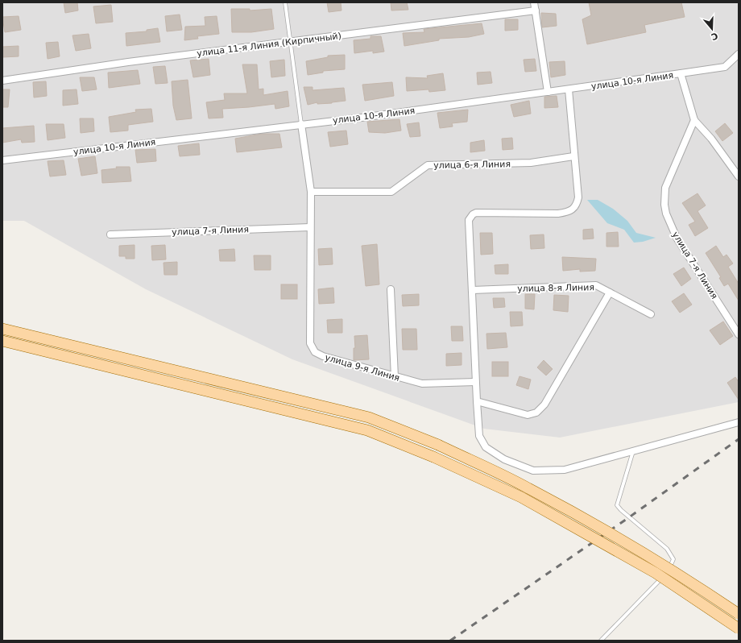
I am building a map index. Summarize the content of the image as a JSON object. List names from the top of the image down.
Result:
{
  "streets": {
    "street": [
      "улица 11-я Линия (Кирпичный)",
      "улица 10-я Линия",
      "улица 6-я Линия",
      "улица 7-я Линия",
      "улица 8-я Линия",
      "улица 9-я Линия"
    ]
  },
  "crossings": [
    ["улица 6-я Линия", "улица 9-я Линия"],
    ["улица 7-я Линия", "улица 9-я Линия"]
  ],
  "north": "bottom"
}
